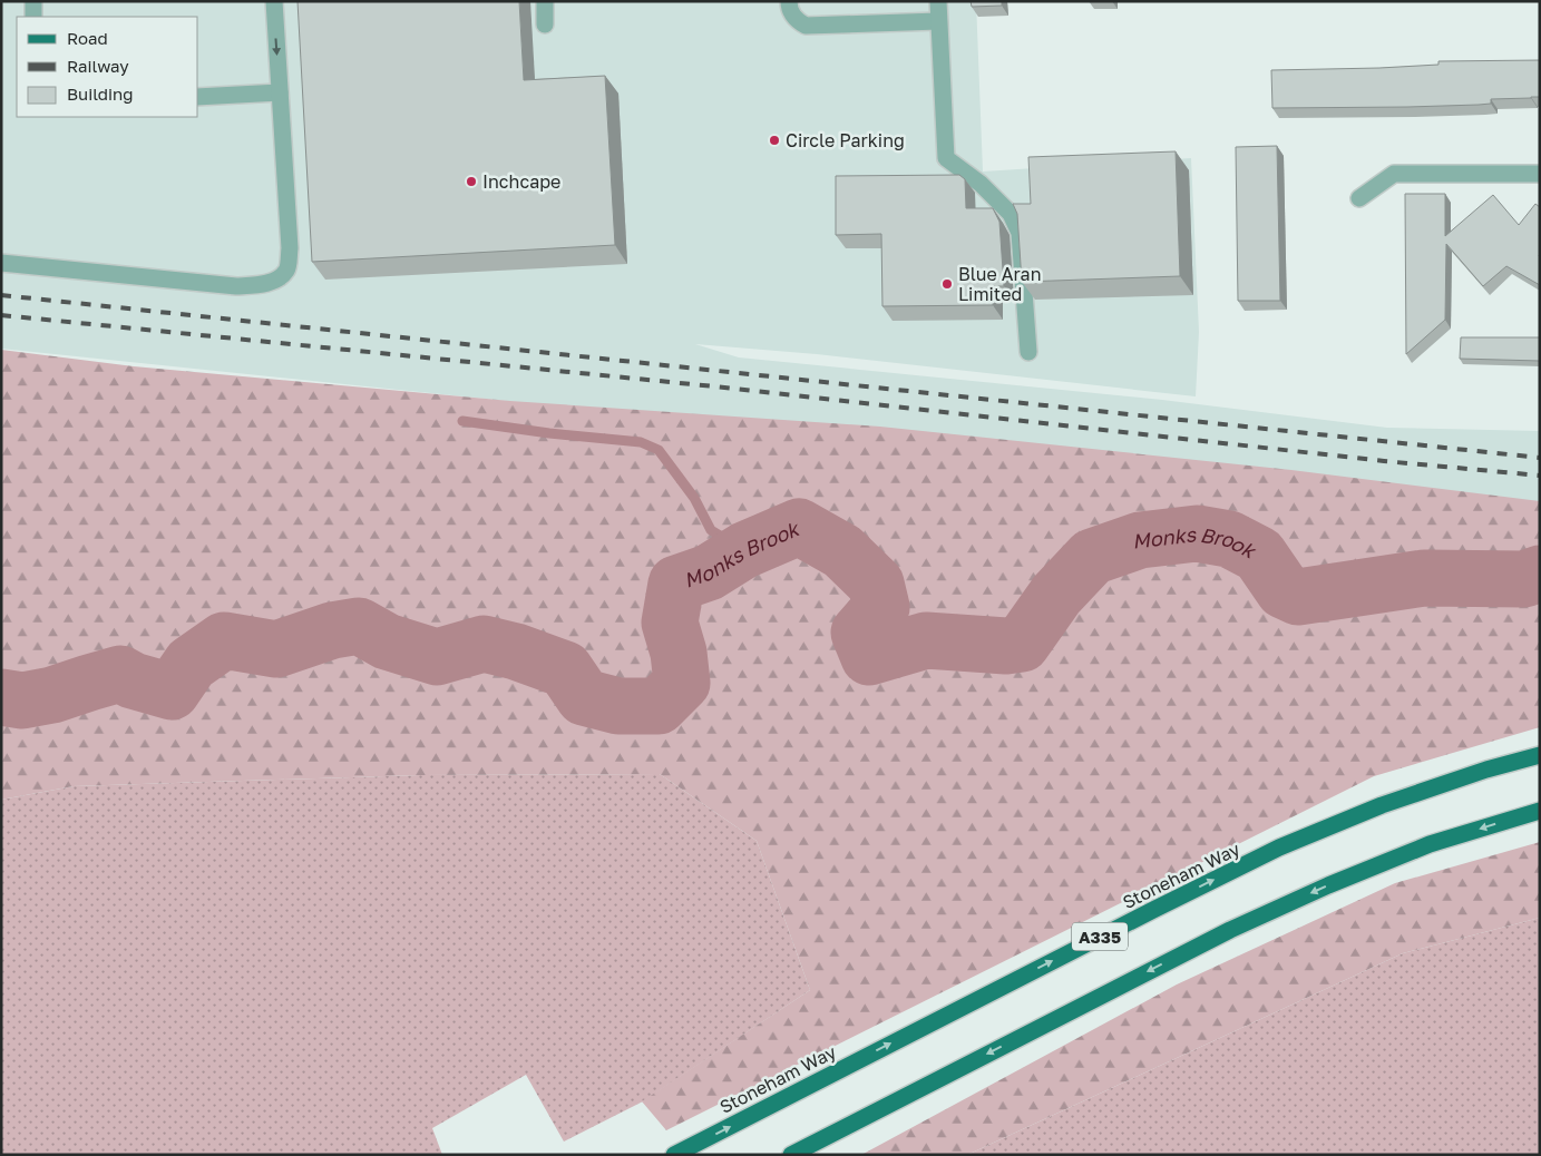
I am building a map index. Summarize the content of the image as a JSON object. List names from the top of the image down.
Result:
{
  "streets": {
    "main road": ["Stoneham Way", "A335"]
  },
  "water": ["Monks Brook"],
  "places": ["Circle Parking", "Inchcape", "Blue Aran Limited"],
  "legend": ["Road", "Railway", "Building"]
}
